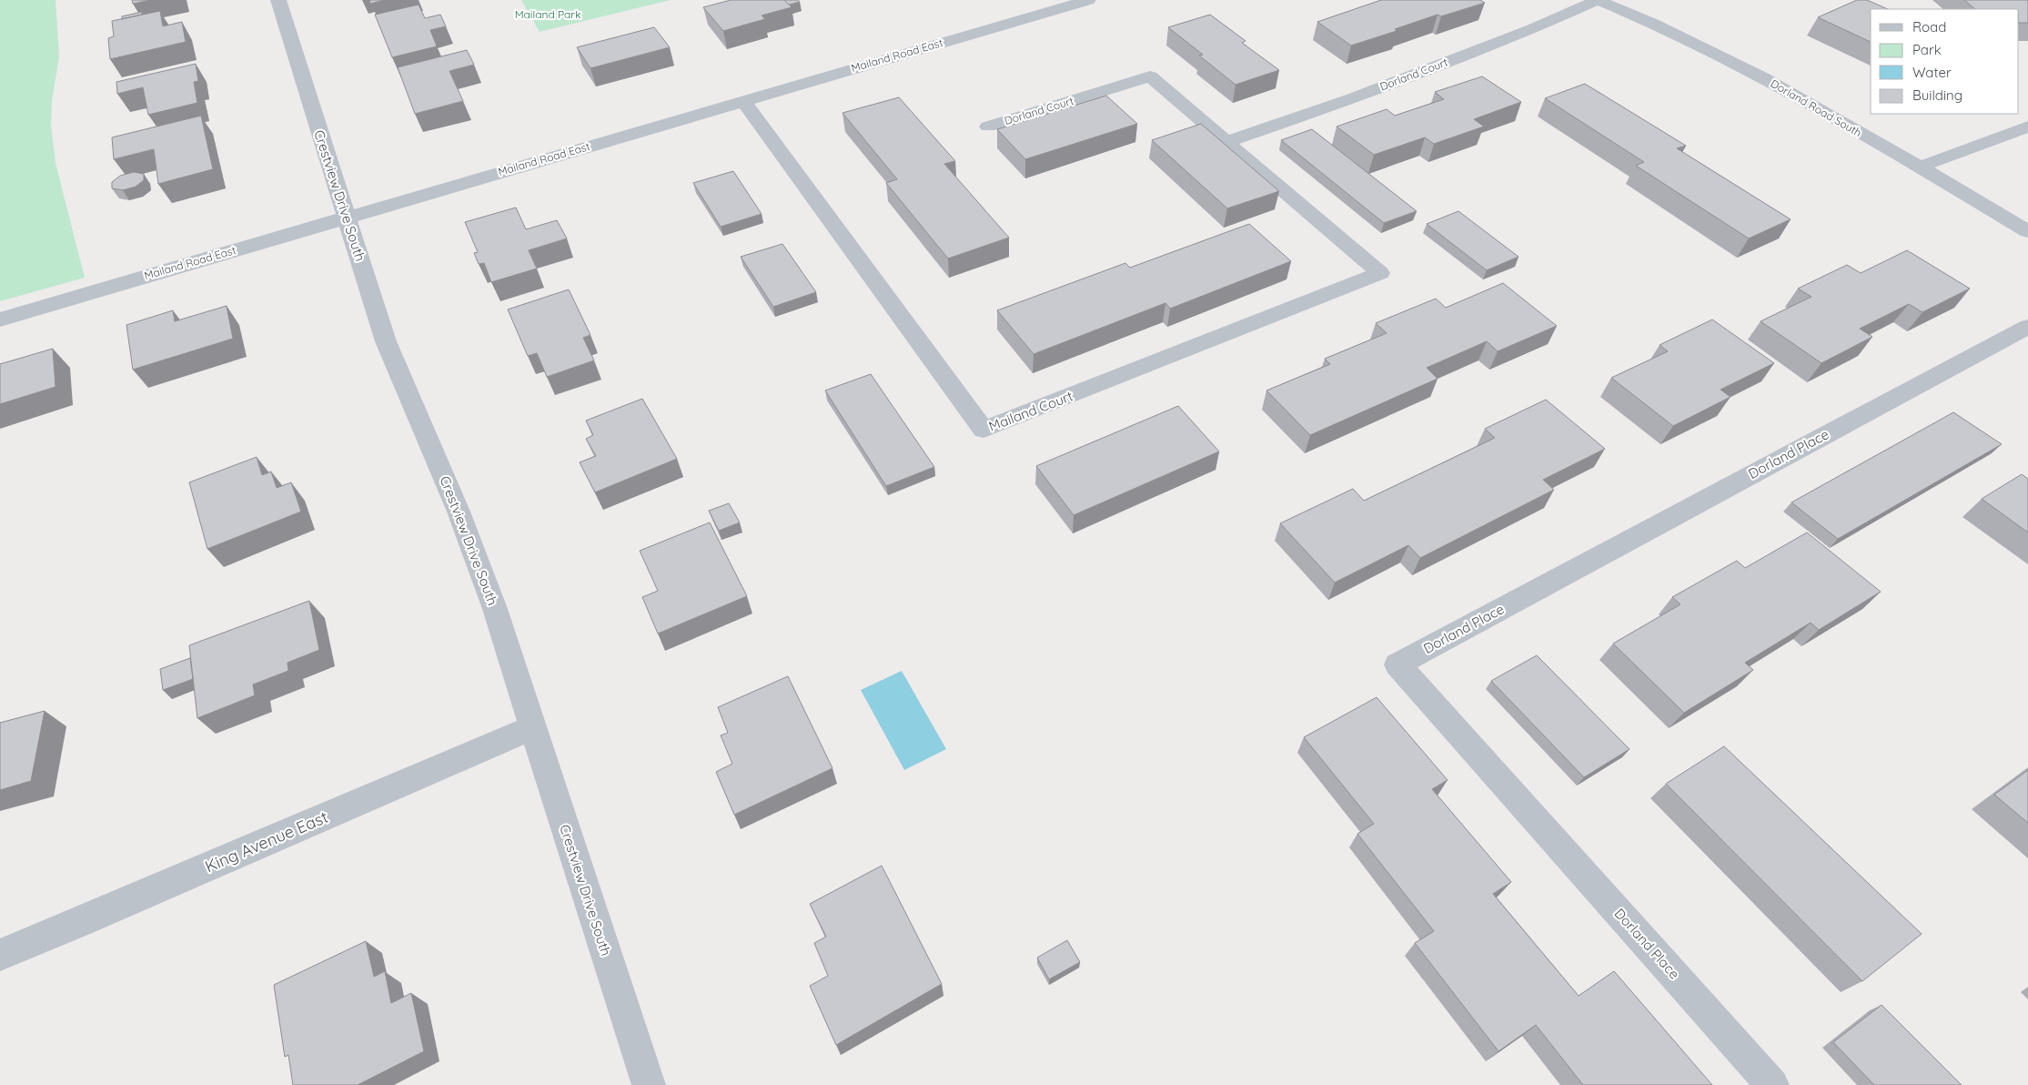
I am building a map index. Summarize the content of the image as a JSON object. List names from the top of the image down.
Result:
{
  "streets": {
    "street": [
      "Mailand Road East",
      "Dorland Court",
      "Dorland Road South",
      "Crestview Drive South",
      "Mailand Court",
      "Dorland Place",
      "King Avenue East"
    ]
  },
  "crossings": [
    ["Mailand Road East", "Crestview Drive South"],
    ["Mailand Road East", "Mailand Court"],
    ["Dorland Court", "Dorland Road South"],
    ["Dorland Court", "Mailand Court"],
    ["Crestview Drive South", "King Avenue East"]
  ],
  "parks": ["Mailand Park"],
  "legend": [
    "Road",
    "Park",
    "Water",
    "Building"
  ]
}
